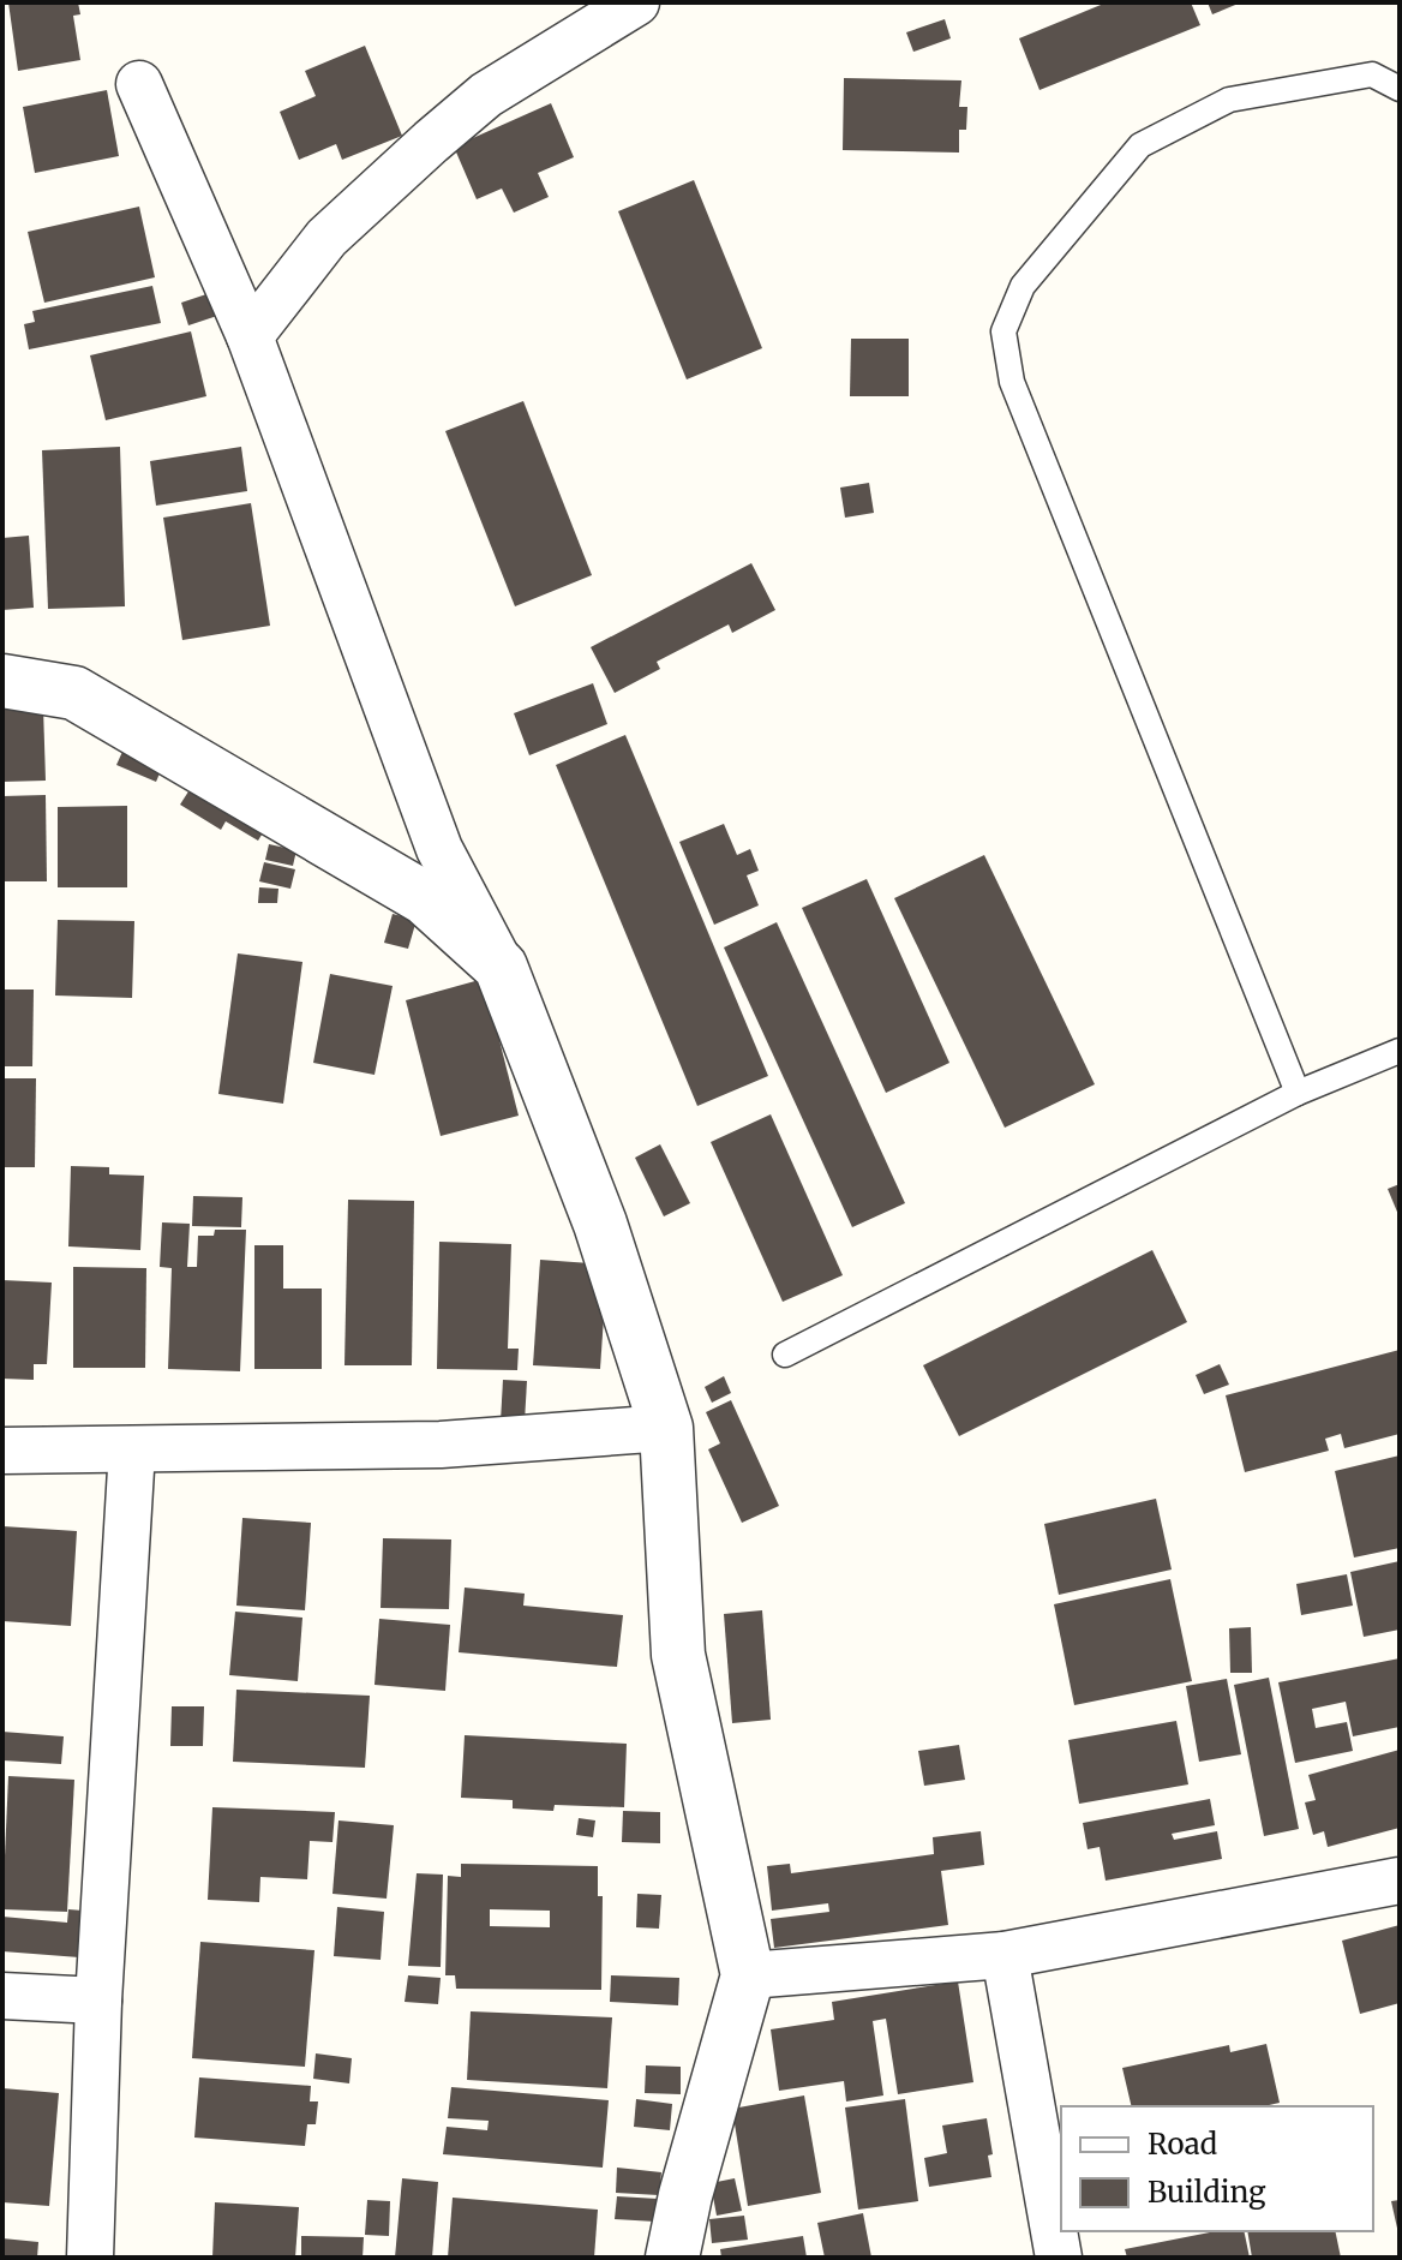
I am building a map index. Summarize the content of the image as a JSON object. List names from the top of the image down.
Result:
{
  "legend": ["Road", "Building"]
}
